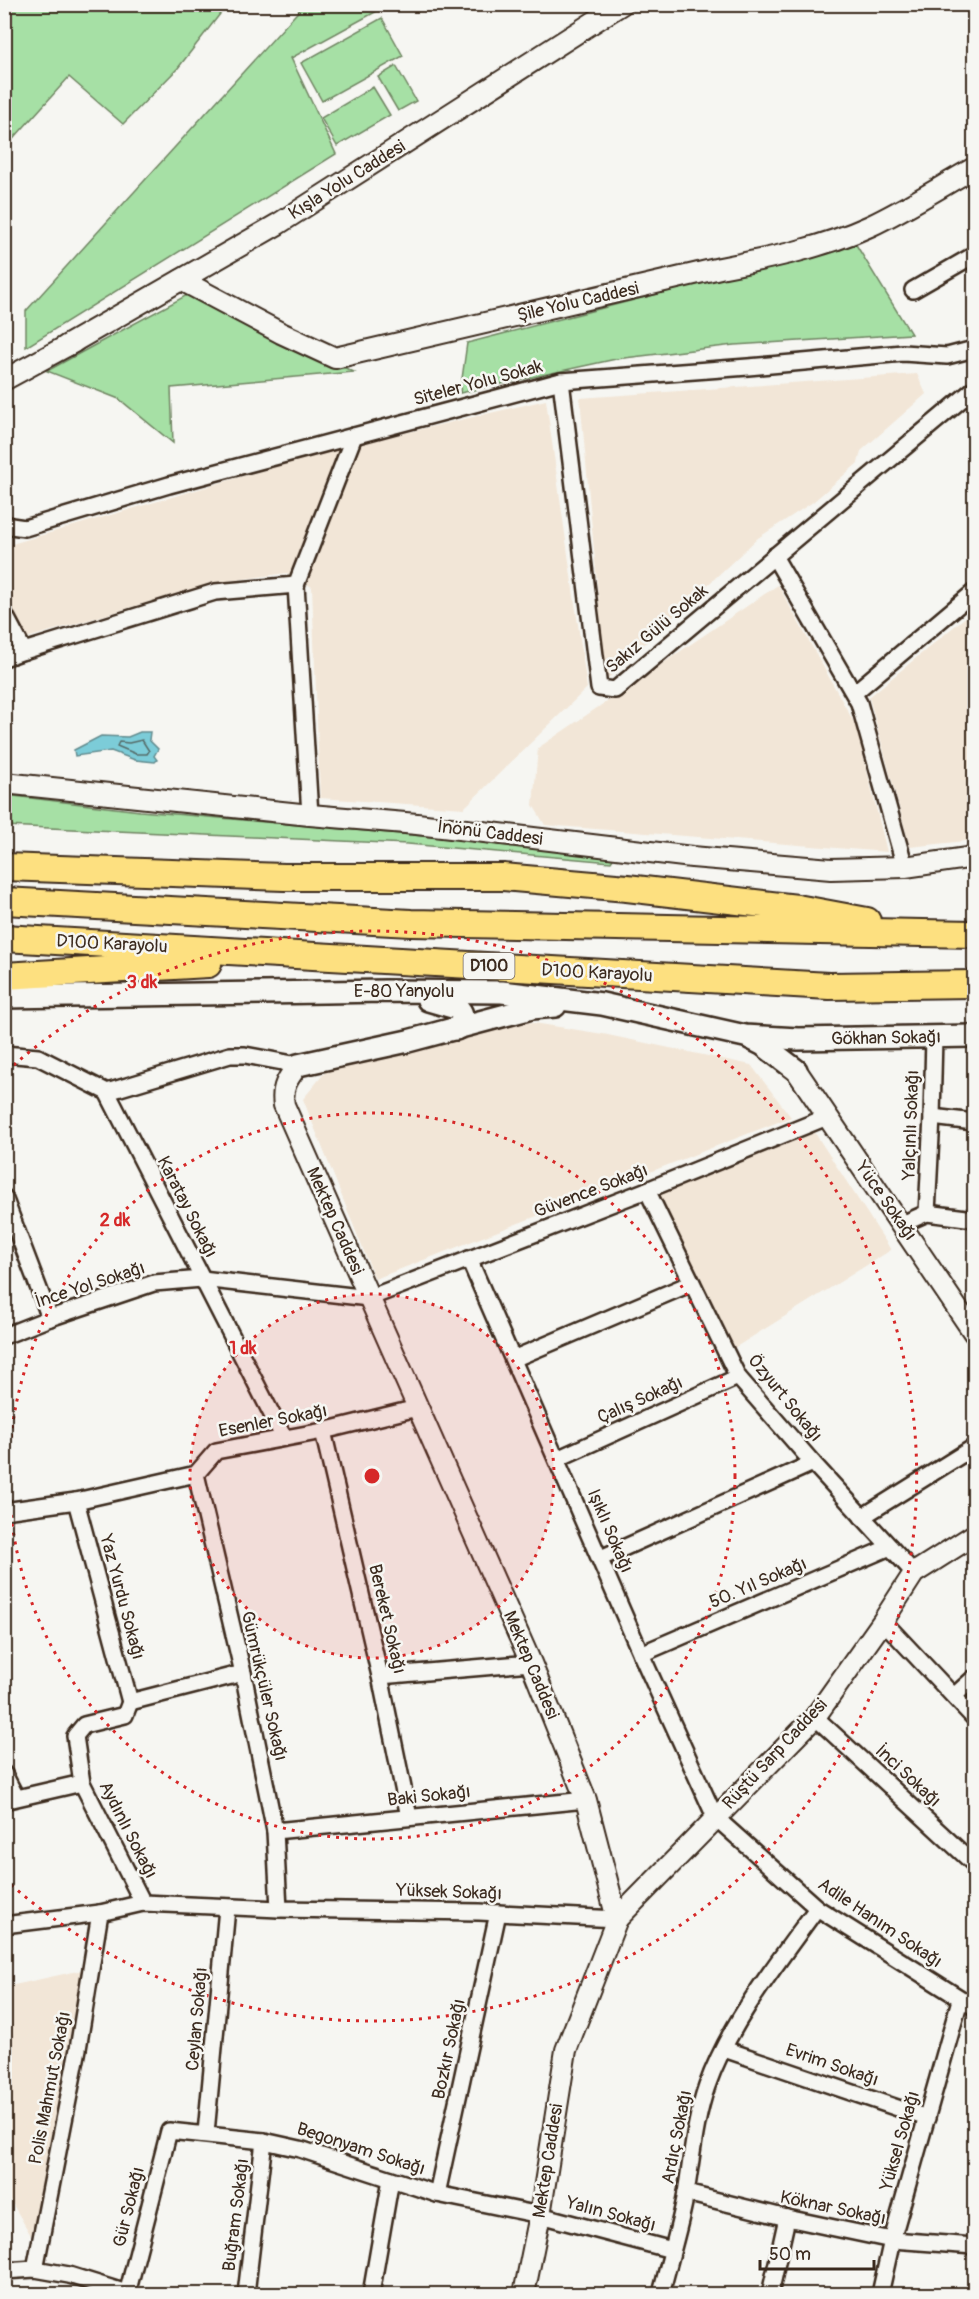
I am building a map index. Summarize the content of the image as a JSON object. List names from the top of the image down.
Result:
{
  "streets": {
    "highway": ["D100 Karayolu", "D100"],
    "main road": ["E-80 Yanyolu", "Gökhan Sokağı"],
    "street": [
      "Kışla Yolu Caddesi",
      "Şile Yolu Caddesi",
      "Siteler Yolu Sokak",
      "Sakız Gülü Sokak",
      "İnönü Caddesi",
      "Yalçınlı Sokağı",
      "Güvence Sokağı",
      "Yüce Sokağı",
      "Karatay Sokağı",
      "Mektep Caddesi",
      "İnce Yol Sokağı",
      "Özyurt Sokağı",
      "Çalış Sokağı",
      "Esenler Sokağı",
      "Işıklı Sokağı",
      "50. Yıl Sokağı",
      "Yaz Yurdu Sokağı",
      "Bereket Sokağı",
      "Gümrükçüler Sokağı",
      "Rüştü Sarp Caddesi",
      "İnci Sokağı",
      "Baki Sokağı",
      "Aydınlı Sokağı",
      "Yüksek Sokağı",
      "Adile Hanım Sokağı",
      "Ceylan Sokağı",
      "Bozkır Sokağı",
      "Evrim Sokağı",
      "Polis Mahmut Sokağı",
      "Ardıç Sokağı",
      "Yüksel Sokağı",
      "Begonyam Sokağı",
      "Gür Sokağı",
      "Köknar Sokağı",
      "Yalın Sokağı",
      "Buğram Sokağı"
    ]
  },
  "crossings": [
    ["Kışla Yolu Caddesi", "Şile Yolu Caddesi"],
    ["Siteler Yolu Sokak", "Sakız Gülü Sokak"],
    ["E-80 Yanyolu", "Gökhan Sokağı"],
    ["Gökhan Sokağı", "Yalçınlı Sokağı"],
    ["Güvence Sokağı", "Yüce Sokağı"],
    ["Güvence Sokağı", "Mektep Caddesi"],
    ["Güvence Sokağı", "İnce Yol Sokağı"],
    ["Güvence Sokağı", "Özyurt Sokağı"],
    ["Güvence Sokağı", "Işıklı Sokağı"],
    ["Karatay Sokağı", "İnce Yol Sokağı"],
    ["Karatay Sokağı", "Esenler Sokağı"],
    ["Mektep Caddesi", "İnce Yol Sokağı"],
    ["Mektep Caddesi", "Esenler Sokağı"],
    ["Mektep Caddesi", "Rüştü Sarp Caddesi"],
    ["Mektep Caddesi", "Baki Sokağı"],
    ["Mektep Caddesi", "Yüksek Sokağı"],
    ["Mektep Caddesi", "Begonyam Sokağı"],
    ["Mektep Caddesi", "Yalın Sokağı"],
    ["Özyurt Sokağı", "Çalış Sokağı"],
    ["Özyurt Sokağı", "50. Yıl Sokağı"],
    ["Özyurt Sokağı", "Rüştü Sarp Caddesi"],
    ["Çalış Sokağı", "Işıklı Sokağı"],
    ["Esenler Sokağı", "Bereket Sokağı"],
    ["Esenler Sokağı", "Gümrükçüler Sokağı"],
    ["Işıklı Sokağı", "50. Yıl Sokağı"],
    ["Işıklı Sokağı", "Rüştü Sarp Caddesi"],
    ["Işıklı Sokağı", "Adile Hanım Sokağı"],
    ["Yaz Yurdu Sokağı", "Aydınlı Sokağı"],
    ["Bereket Sokağı", "Baki Sokağı"],
    ["Gümrükçüler Sokağı", "Baki Sokağı"],
    ["Gümrükçüler Sokağı", "Yüksek Sokağı"],
    ["Rüştü Sarp Caddesi", "İnci Sokağı"],
    ["Rüştü Sarp Caddesi", "Yüksek Sokağı"],
    ["Rüştü Sarp Caddesi", "Adile Hanım Sokağı"],
    ["Aydınlı Sokağı", "Yüksek Sokağı"],
    ["Yüksek Sokağı", "Ceylan Sokağı"],
    ["Yüksek Sokağı", "Bozkır Sokağı"],
    ["Yüksek Sokağı", "Polis Mahmut Sokağı"],
    ["Adile Hanım Sokağı", "Ardıç Sokağı"],
    ["Adile Hanım Sokağı", "Yüksel Sokağı"],
    ["Ceylan Sokağı", "Begonyam Sokağı"],
    ["Bozkır Sokağı", "Begonyam Sokağı"],
    ["Evrim Sokağı", "Ardıç Sokağı"],
    ["Evrim Sokağı", "Yüksel Sokağı"],
    ["Ardıç Sokağı", "Köknar Sokağı"],
    ["Ardıç Sokağı", "Yalın Sokağı"],
    ["Yüksel Sokağı", "Köknar Sokağı"],
    ["Begonyam Sokağı", "Gür Sokağı"],
    ["Begonyam Sokağı", "Yalın Sokağı"],
    ["Begonyam Sokağı", "Buğram Sokağı"]
  ],
  "scale_bar": "50 m",
  "rings": ["3 dk", "2 dk", "1 dk"]
}
